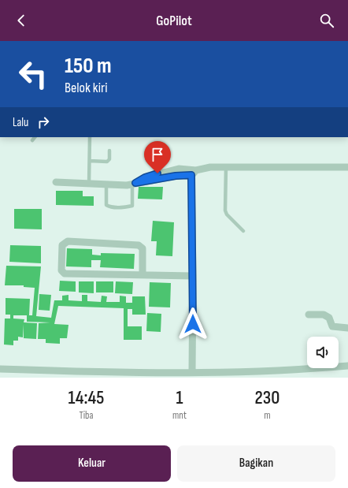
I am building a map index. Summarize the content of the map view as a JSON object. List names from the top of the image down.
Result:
{
  "page": {
    "header": "GoPilot",
    "turn": ["150 m", "Belok kiri"],
    "then": "Lalu",
    "eta": [
      "14:45",
      "Tiba",
      "1",
      "mnt",
      "230",
      "m"
    ],
    "buttons": ["Keluar", "Bagikan"]
  }
}
